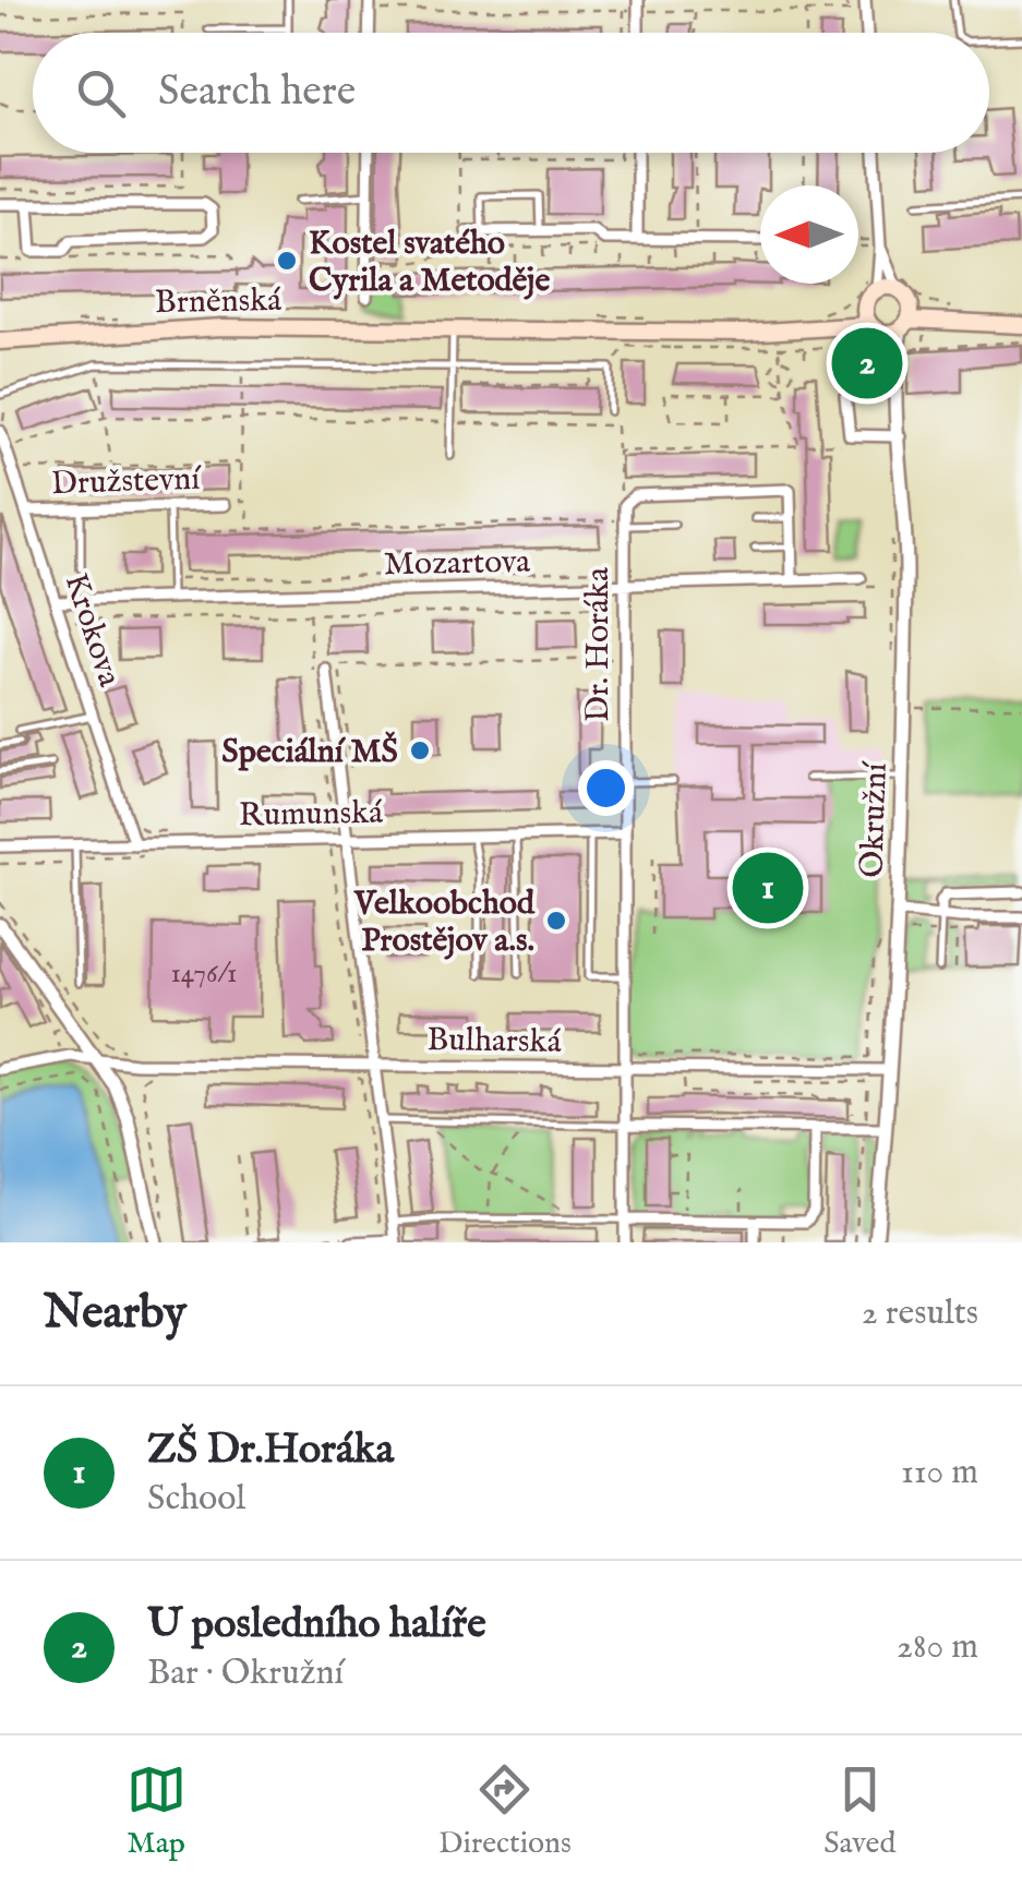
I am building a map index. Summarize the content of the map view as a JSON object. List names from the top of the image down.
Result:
{
  "streets": {
    "main road": ["Brněnská"],
    "street": [
      "Družstevní",
      "Mozartova",
      "Krokova",
      "Dr. Horáka",
      "Rumunská",
      "Okružní",
      "Bulharská"
    ]
  },
  "crossings": [
    ["Brněnská", "Okružní"],
    ["Družstevní", "Krokova"],
    ["Mozartova", "Krokova"],
    ["Mozartova", "Dr. Horáka"],
    ["Krokova", "Rumunská"],
    ["Dr. Horáka", "Rumunská"],
    ["Dr. Horáka", "Bulharská"],
    ["Okružní", "Bulharská"]
  ],
  "places": ["Kostel svatého Cyrila a Metoděje", "Speciální MŠ", "Velkoobchod Prostějov a.s."],
  "house_numbers": ["1476/1"],
  "north": "left",
  "page": {
    "search": "Search here",
    "pins": ["2", "1"],
    "heading": ["Nearby", "2 results"],
    "list": [
      {
        "mark": "1",
        "name": "ZŠ Dr.Horáka",
        "note": "School",
        "value": "110 m"
      },
      {
        "mark": "2",
        "name": "U posledního halíře",
        "note": "Bar · Okružní",
        "value": "280 m"
      }
    ],
    "nav": ["Map", "Directions", "Saved"]
  }
}
